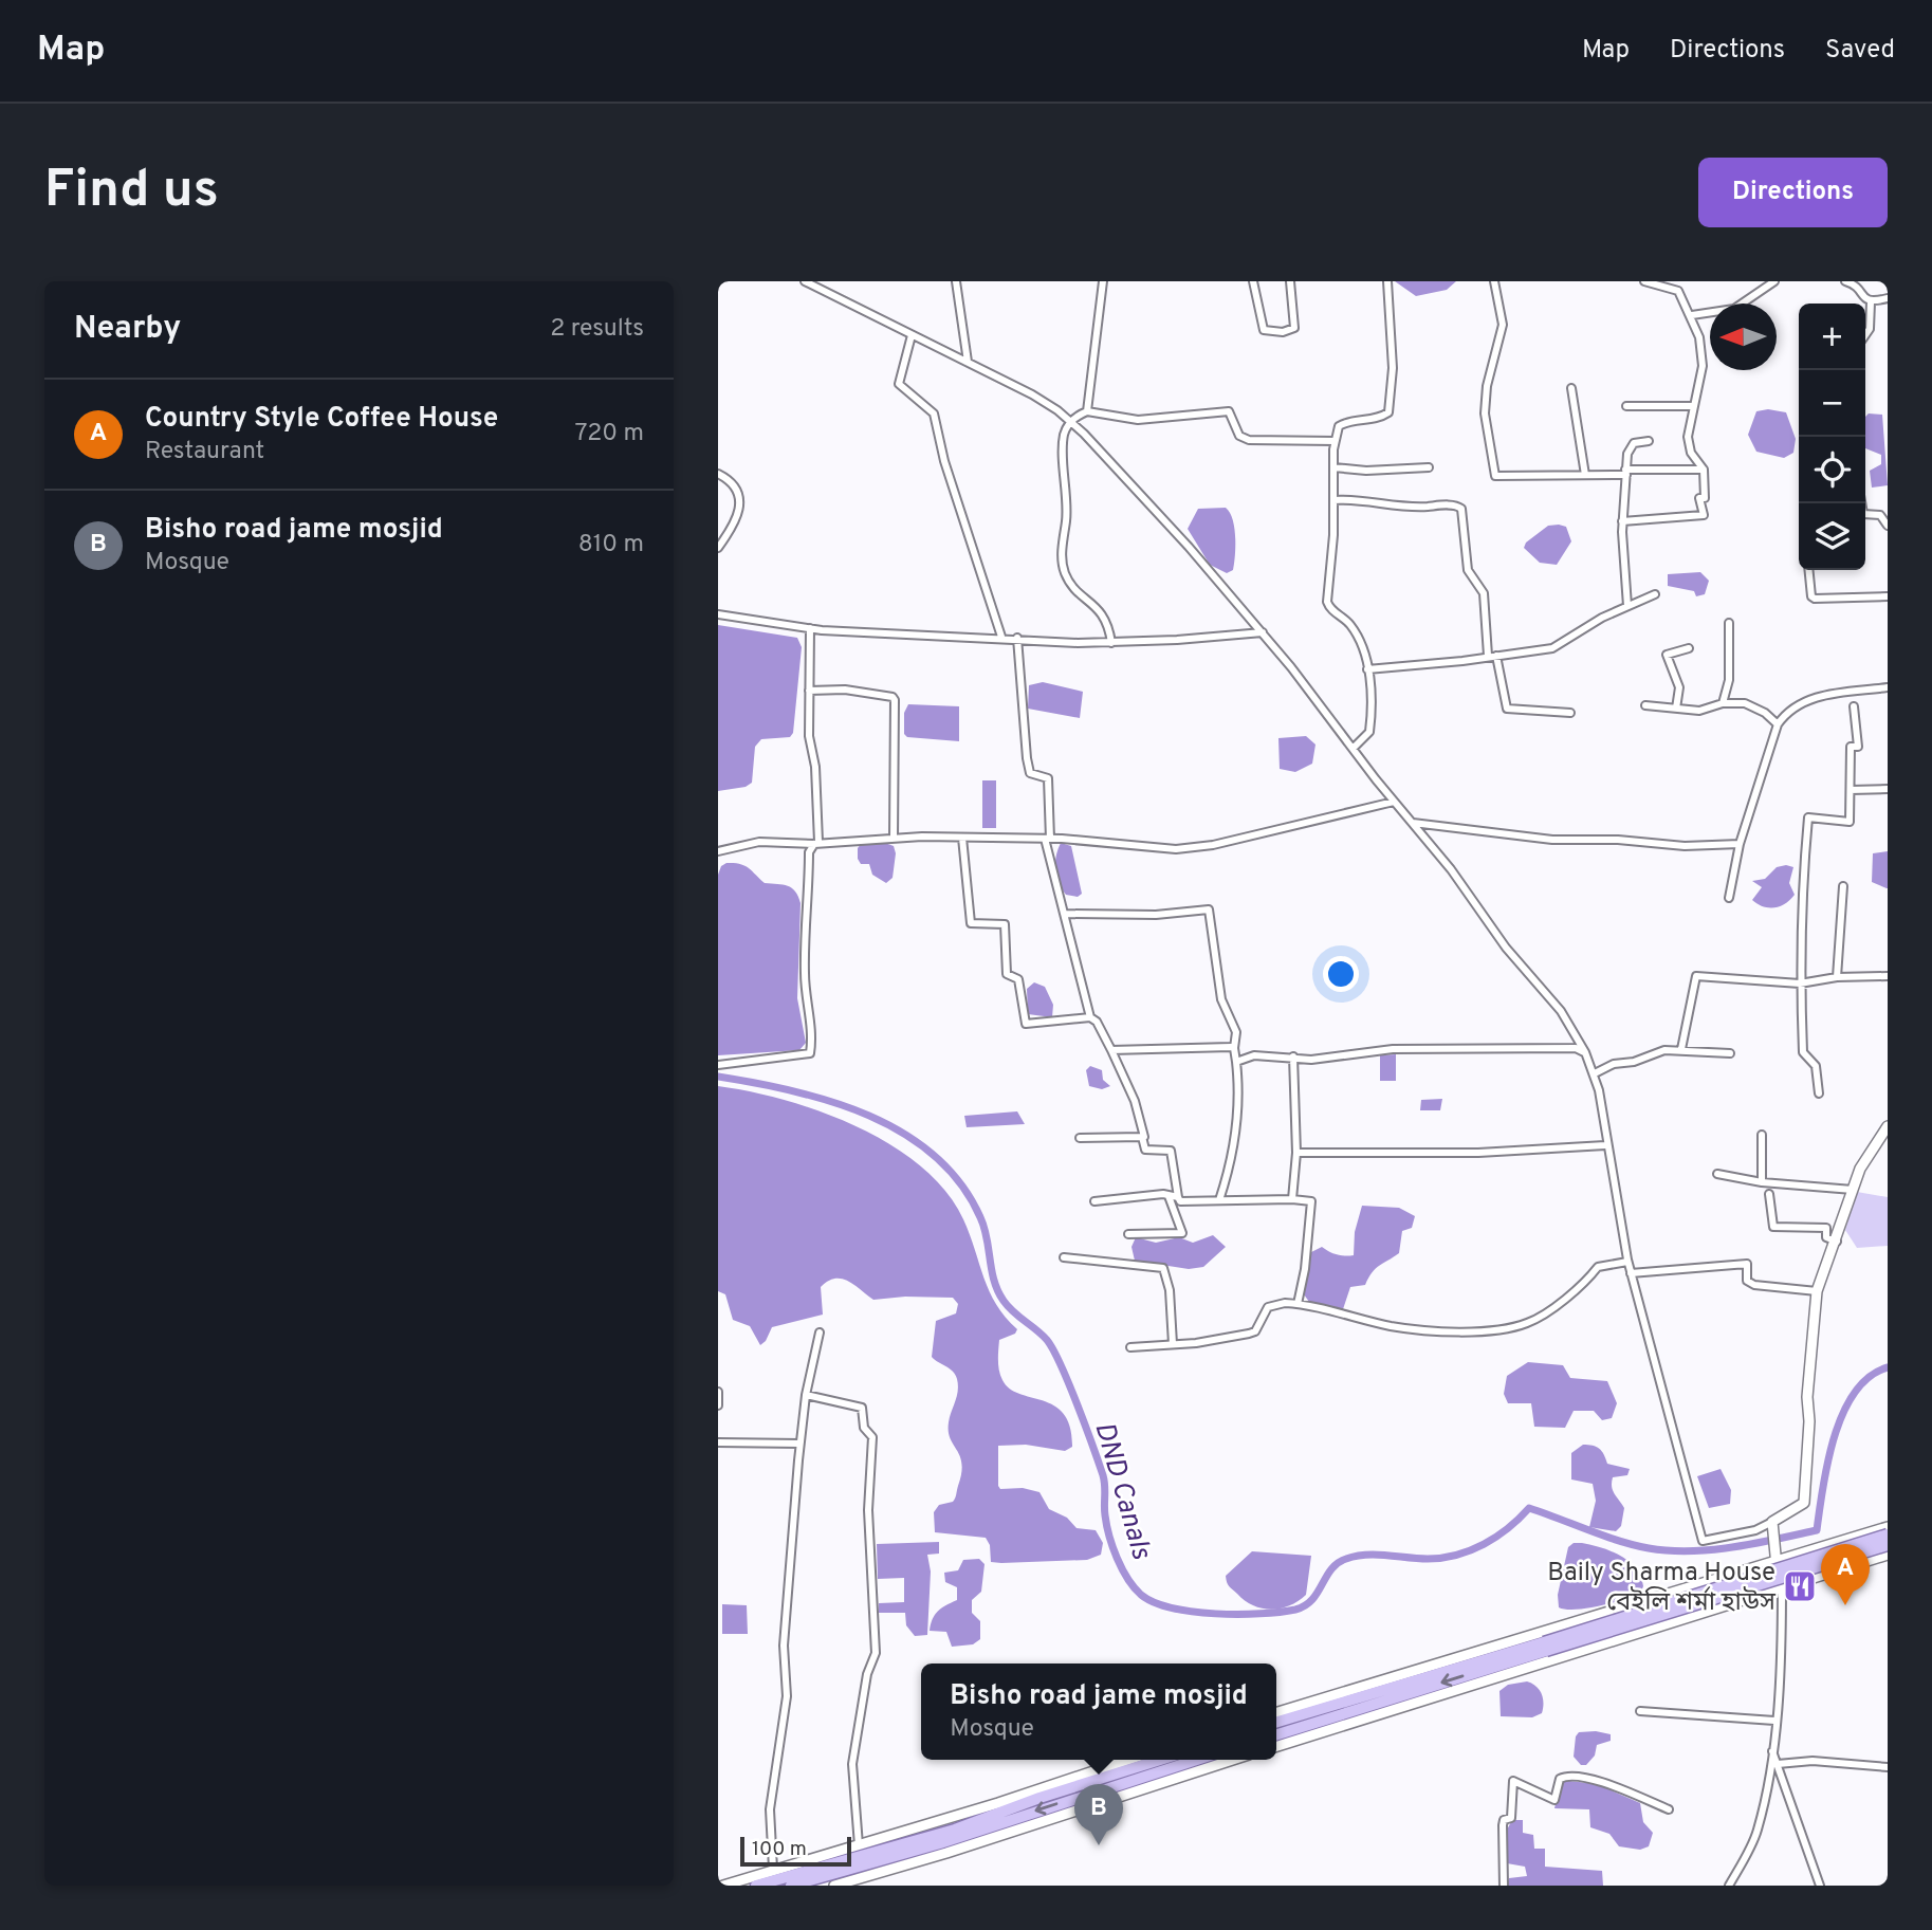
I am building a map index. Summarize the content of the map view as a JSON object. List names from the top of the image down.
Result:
{
  "water": ["DND Canals"],
  "places": {
    "restaurant": ["Baily Sharma House বেইলি শর্মা হাউস"]
  },
  "scale_bar": "100 m",
  "north": "left",
  "page": {
    "header": "Map",
    "nav": ["Map", "Directions", "Saved"],
    "buttons": "Directions",
    "title": "Find us",
    "heading": ["Nearby", "2 results"],
    "map_buttons": ["+", "−"],
    "list": [
      {
        "mark": "A",
        "name": "Country Style Coffee House",
        "note": "Restaurant",
        "value": "720 m"
      },
      {
        "mark": "B",
        "name": "Bisho road jame mosjid",
        "note": "Mosque",
        "value": "810 m"
      }
    ],
    "pins": ["A", "B"],
    "popup": ["Bisho road jame mosjid", "Mosque"],
    "scale": "100 m"
  }
}
